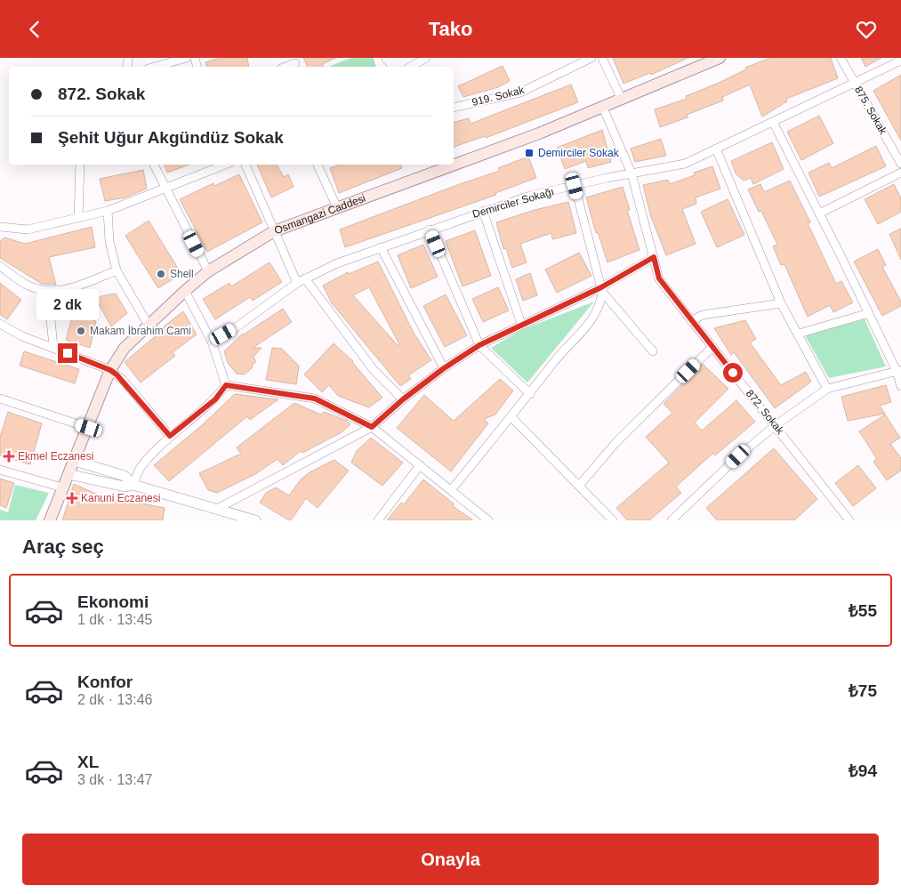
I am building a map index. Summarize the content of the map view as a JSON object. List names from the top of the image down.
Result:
{
  "streets": {
    "main road": ["Osmangazi Caddesi"],
    "street": [
      "919. Sokak",
      "875. Sokak",
      "Demirciler Sokağı",
      "872. Sokak"
    ]
  },
  "crossings": [
    ["875. Sokak", "Demirciler Sokağı"],
    ["Demirciler Sokağı", "872. Sokak"],
    ["Osmangazi Caddesi", "872. Sokak"]
  ],
  "places": {
    "transit": ["Demirciler Sokak"],
    "other": ["Shell", "Makam İbrahim Cami"],
    "health": ["Ekmel Eczanesi", "Kanuni Eczanesi"]
  },
  "page": {
    "header": "Tako",
    "banner": ["872. Sokak", "Şehit Uğur Akgündüz Sokak"],
    "bubble": "2 dk",
    "heading": "Araç seç",
    "list": [
      {
        "name": "Ekonomi",
        "note": "1 dk · 13:45",
        "value": "₺55"
      },
      {
        "name": "Konfor",
        "note": "2 dk · 13:46",
        "value": "₺75"
      },
      {
        "name": "XL",
        "note": "3 dk · 13:47",
        "value": "₺94"
      }
    ],
    "buttons": "Onayla"
  }
}
